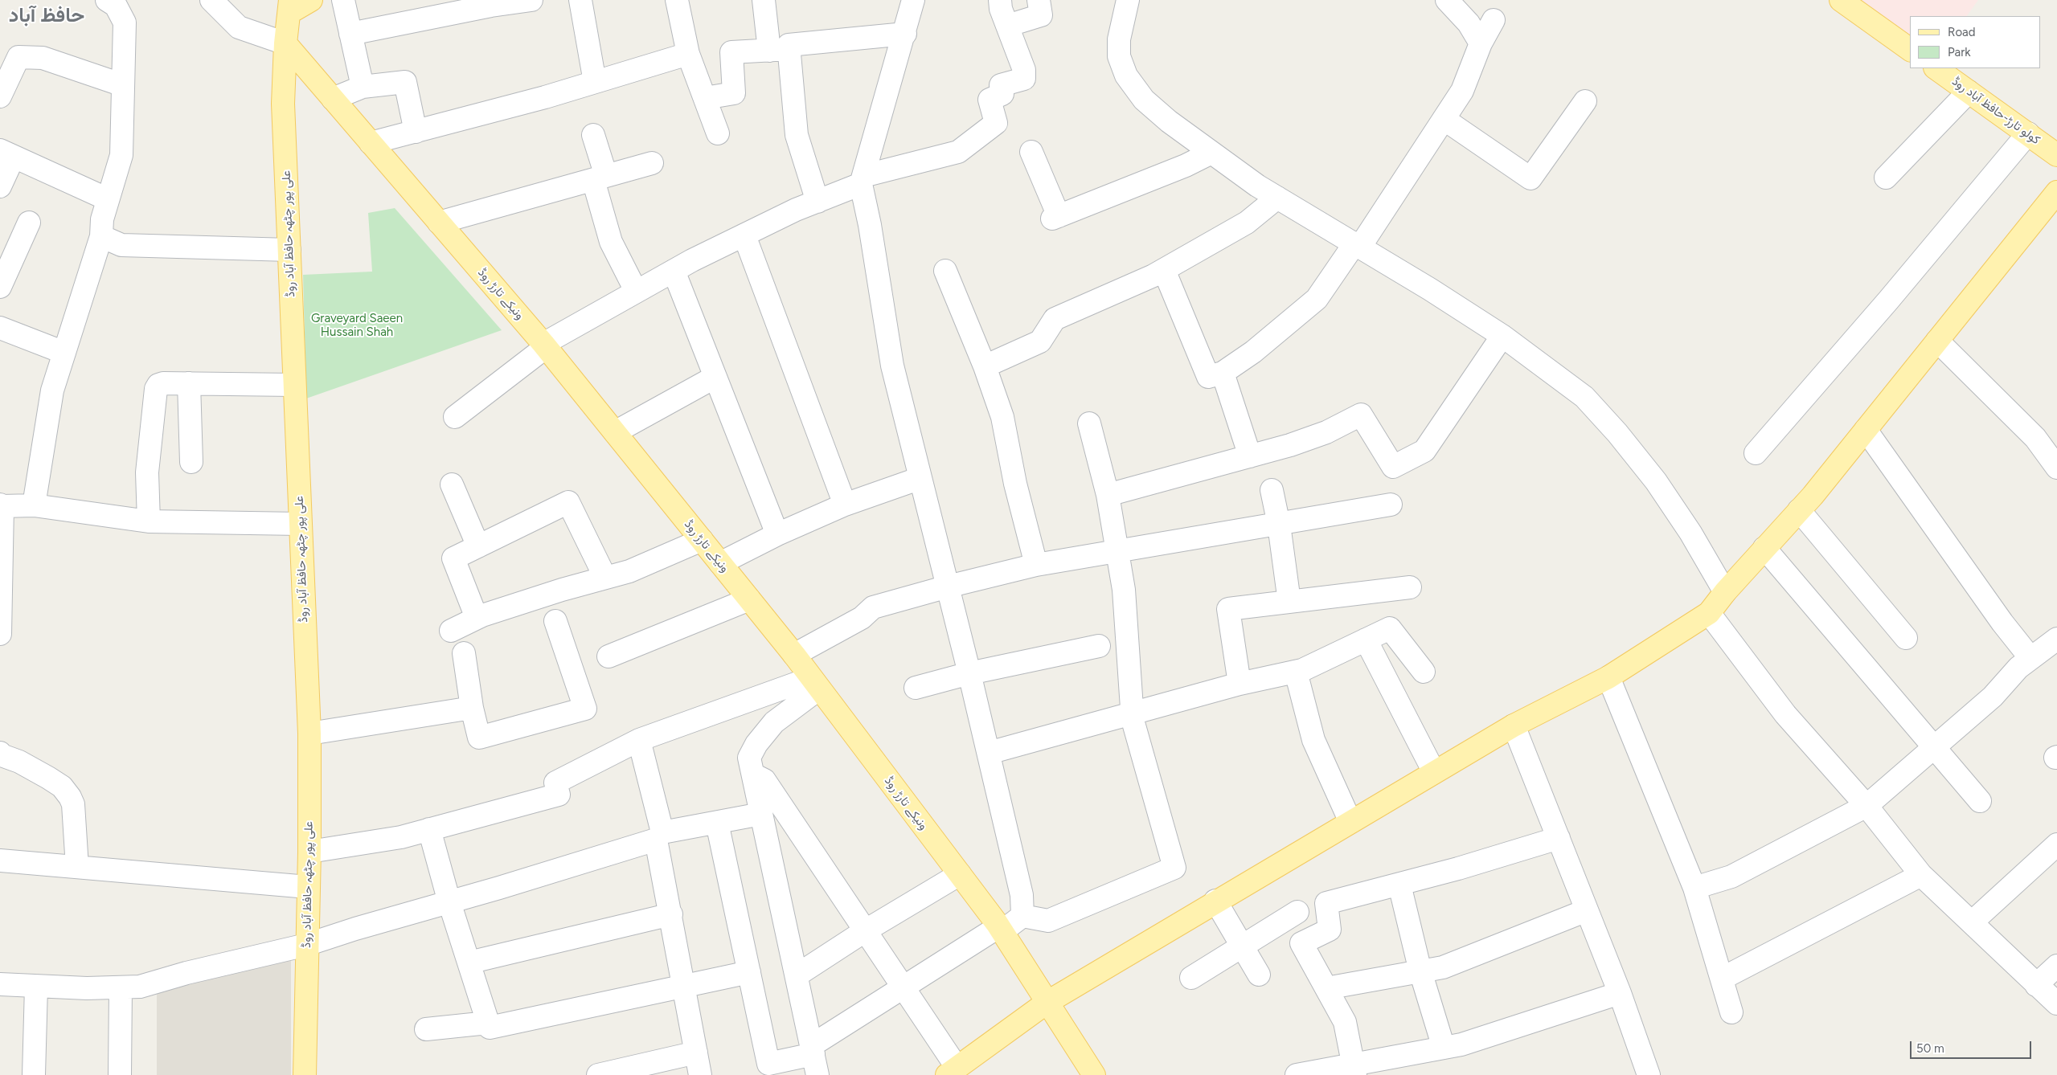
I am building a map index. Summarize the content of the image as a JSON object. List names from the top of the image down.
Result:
{
  "streets": {
    "main road": ["کولو تارڑ-حافظ آباد روڈ", "علی پور چٹھہ حافظ آباد روڈ", "ونیکے تارڑ روڈ"]
  },
  "crossings": [
    ["علی پور چٹھہ حافظ آباد روڈ", "ونیکے تارڑ روڈ"]
  ],
  "districts": ["حافظ آباد"],
  "parks": ["Graveyard Saeen Hussain Shah"],
  "legend": ["Road", "Park"],
  "scale_bar": "50 m"
}
